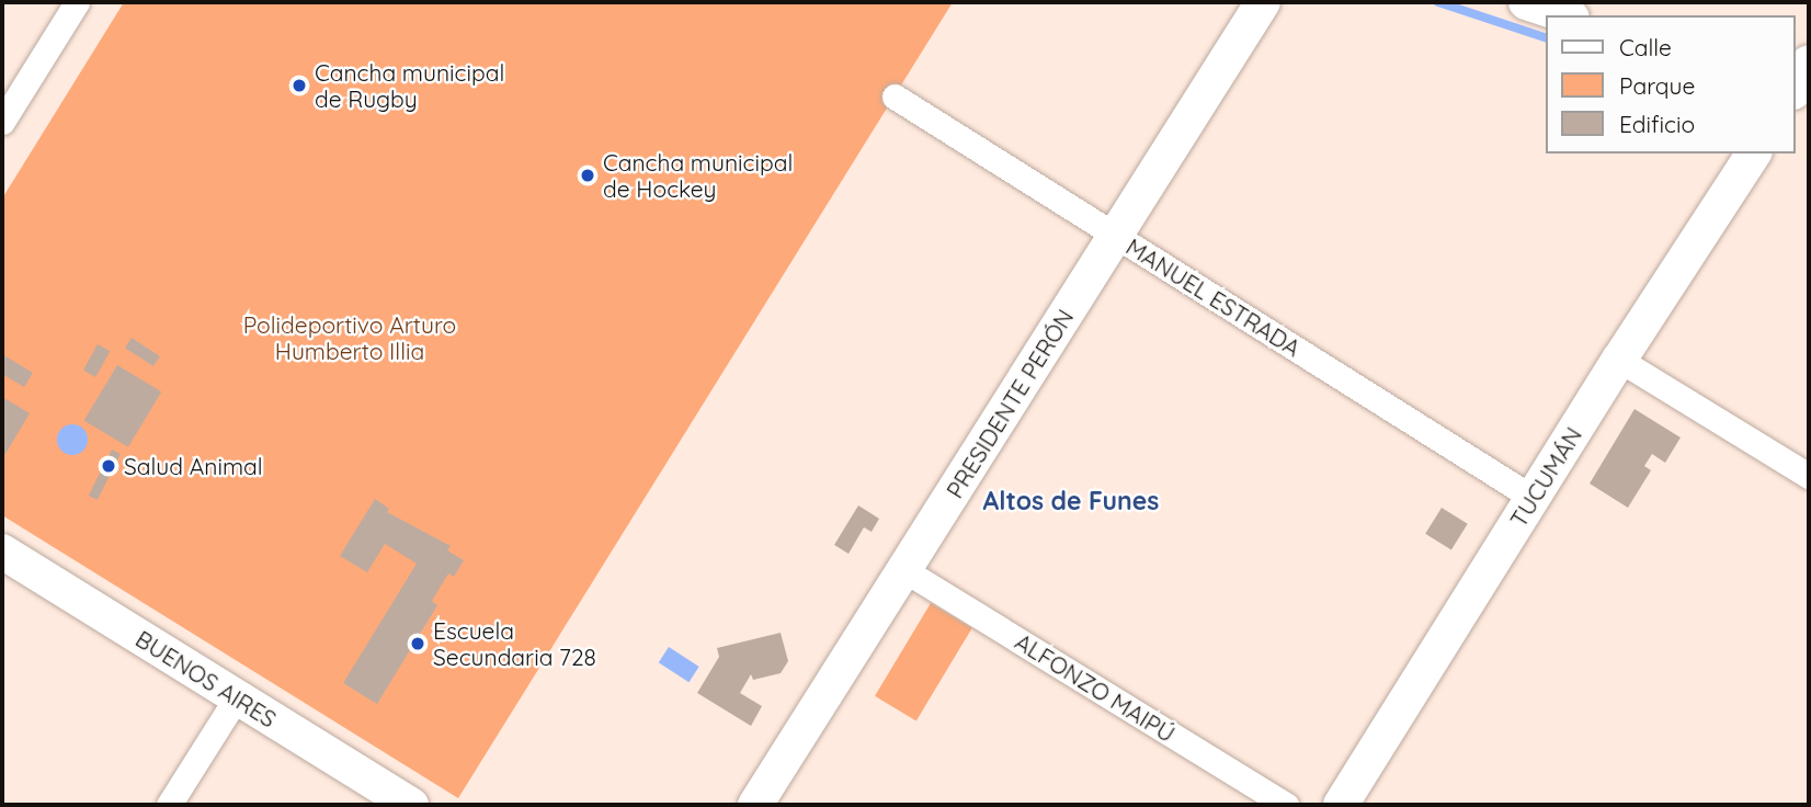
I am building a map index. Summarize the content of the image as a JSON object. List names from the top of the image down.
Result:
{
  "streets": {
    "street": [
      "MANUEL ESTRADA",
      "PRESIDENTE PERÓN",
      "TUCUMÁN",
      "BUENOS AIRES",
      "ALFONZO MAIPÚ"
    ]
  },
  "crossings": [
    ["MANUEL ESTRADA", "PRESIDENTE PERÓN"],
    ["MANUEL ESTRADA", "TUCUMÁN"],
    ["PRESIDENTE PERÓN", "ALFONZO MAIPÚ"]
  ],
  "districts": ["Altos de Funes"],
  "parks": ["Polideportivo Arturo Humberto Illia"],
  "places": [
    "Cancha municipal de Rugby",
    "Cancha municipal de Hockey",
    "Salud Animal",
    "Escuela Secundaria 728"
  ],
  "legend": ["Calle", "Parque", "Edificio"]
}
